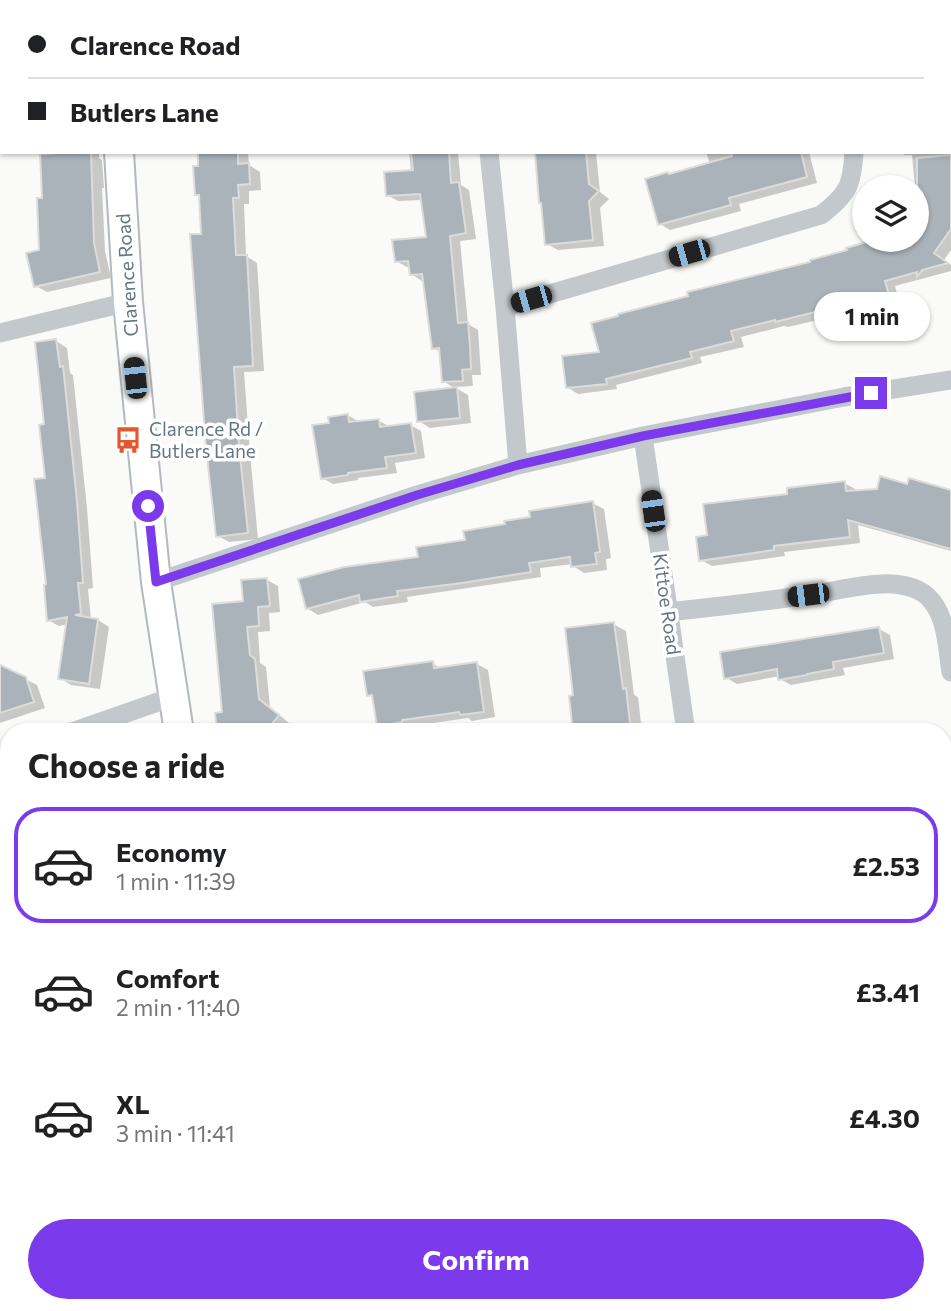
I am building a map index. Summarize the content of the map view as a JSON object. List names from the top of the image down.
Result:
{
  "streets": {
    "street": ["Clarence Road", "Kittoe Road"]
  },
  "places": {
    "bus stop": ["Clarence Rd / Butlers Lane"]
  },
  "page": {
    "banner": ["Clarence Road", "Butlers Lane"],
    "bubble": "1 min",
    "heading": "Choose a ride",
    "list": [
      {
        "name": "Economy",
        "note": "1 min · 11:39",
        "value": "£2.53"
      },
      {
        "name": "Comfort",
        "note": "2 min · 11:40",
        "value": "£3.41"
      },
      {
        "name": "XL",
        "note": "3 min · 11:41",
        "value": "£4.30"
      }
    ],
    "buttons": "Confirm"
  }
}
